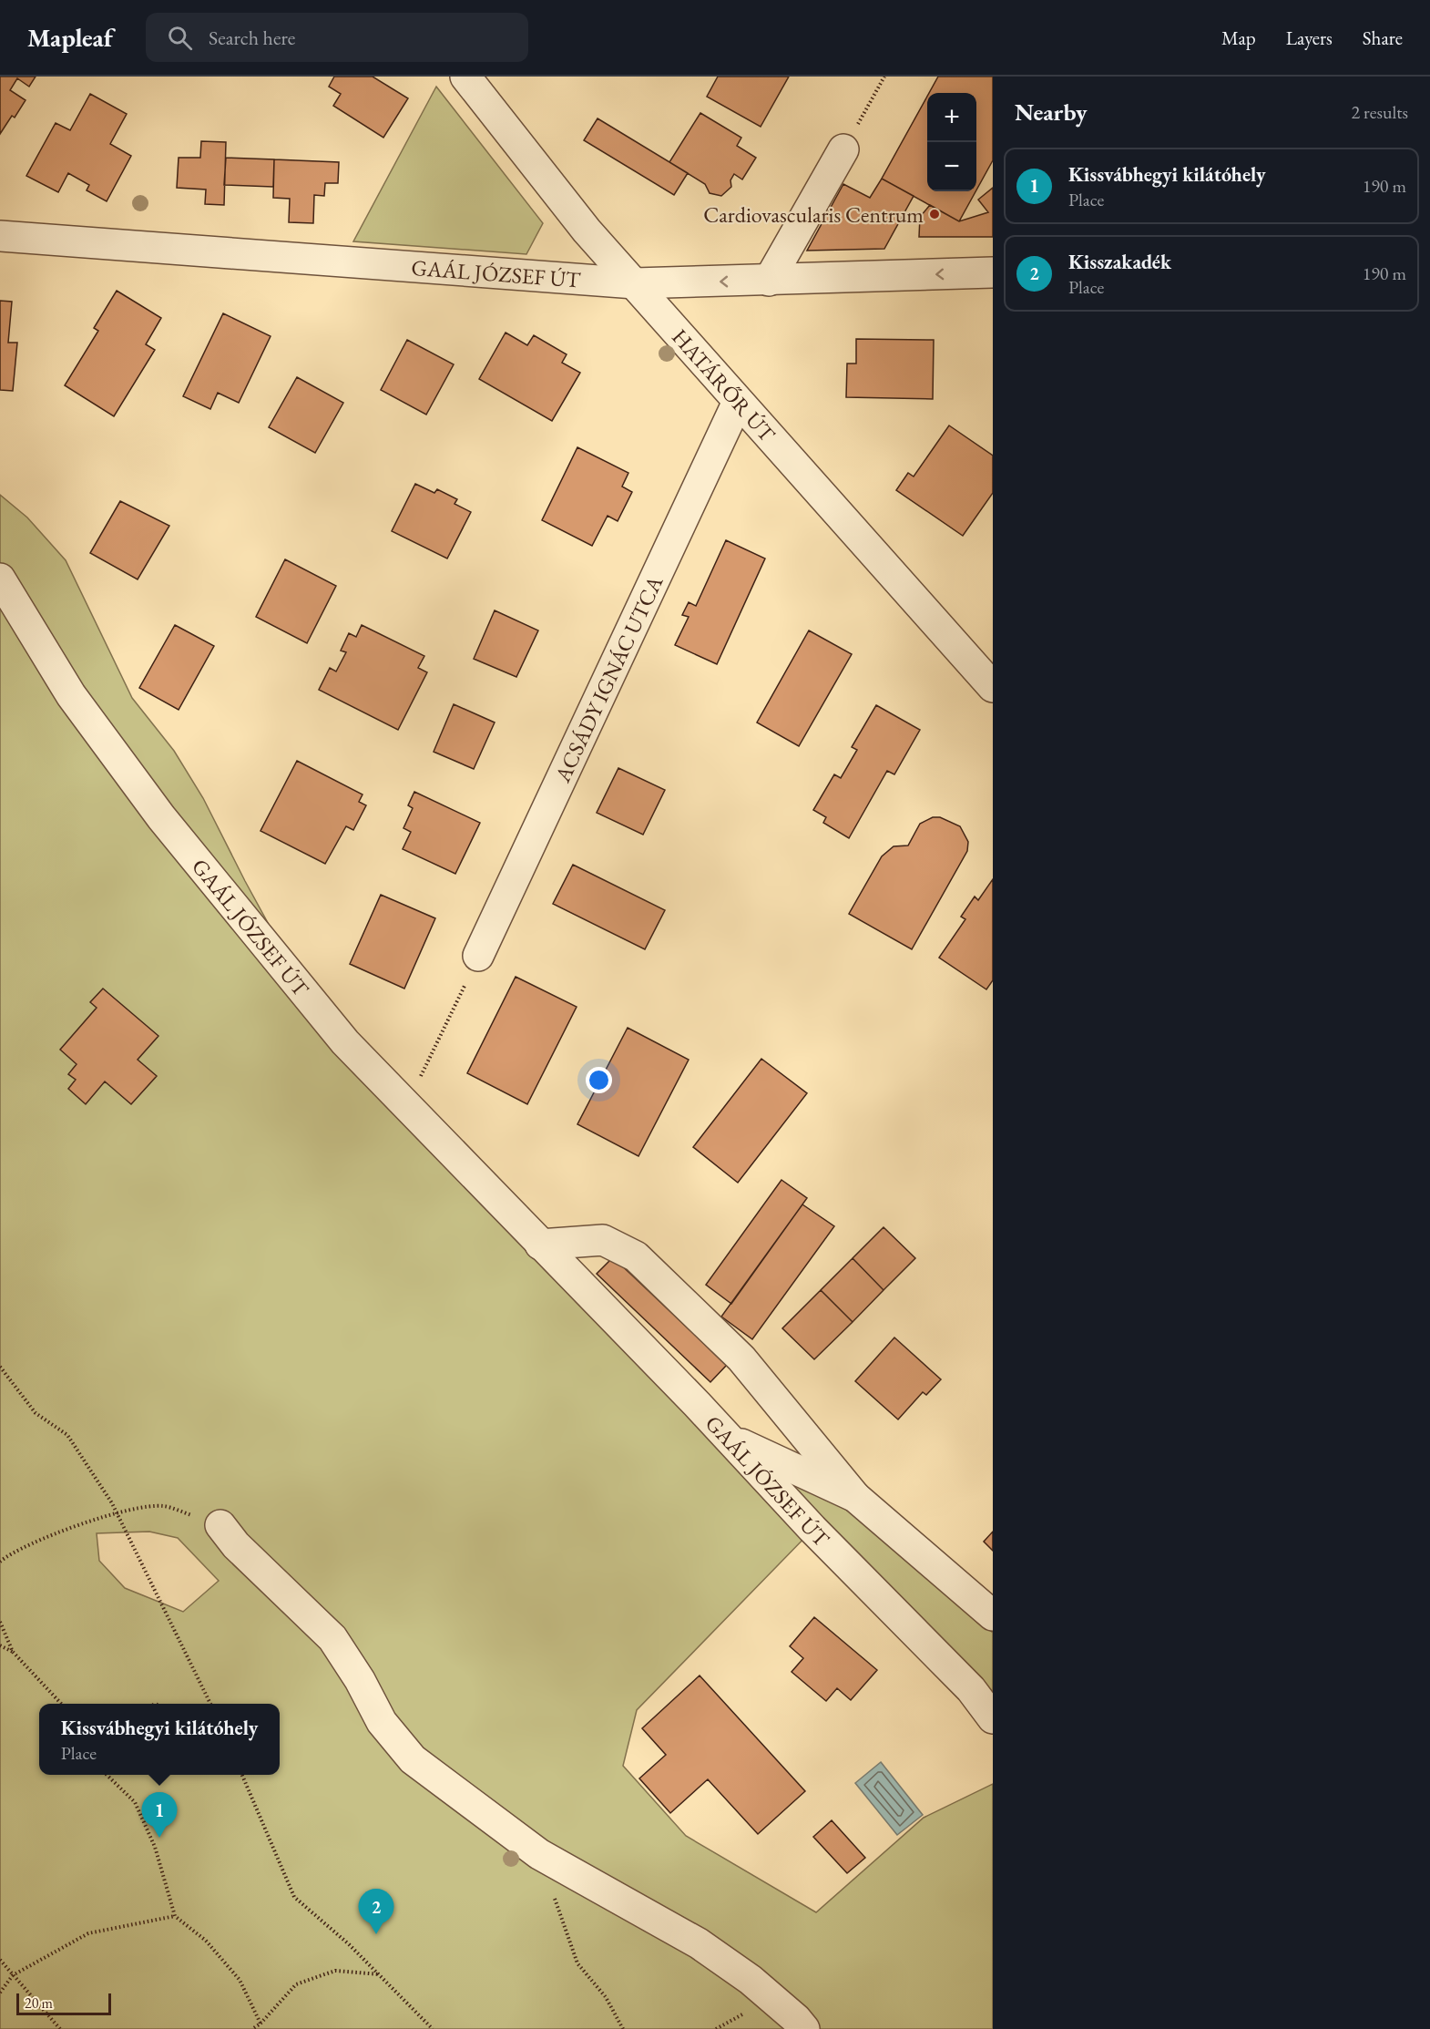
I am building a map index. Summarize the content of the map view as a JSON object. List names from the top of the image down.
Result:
{
  "streets": {
    "street": ["GAÁL JÓZSEF ÚT", "HATÁRŐR ÚT", "ACSÁDY IGNÁC UTCA"]
  },
  "crossings": [
    ["GAÁL JÓZSEF ÚT", "HATÁRŐR ÚT"],
    ["HATÁRŐR ÚT", "ACSÁDY IGNÁC UTCA"]
  ],
  "places": ["Cardiovascularis Centrum"],
  "scale_bar": "20 m",
  "page": {
    "header": "Mapleaf",
    "search": "Search here",
    "nav": ["Map", "Layers", "Share"],
    "heading": ["Nearby", "2 results"],
    "map_buttons": ["+", "−"],
    "list": [
      {
        "mark": "1",
        "name": "Kissvábhegyi kilátóhely",
        "note": "Place",
        "value": "190 m"
      },
      {
        "mark": "2",
        "name": "Kisszakadék",
        "note": "Place",
        "value": "190 m"
      }
    ],
    "popup": ["Kissvábhegyi kilátóhely", "Place"],
    "pins": ["1", "2"],
    "scale": "20 m"
  }
}
